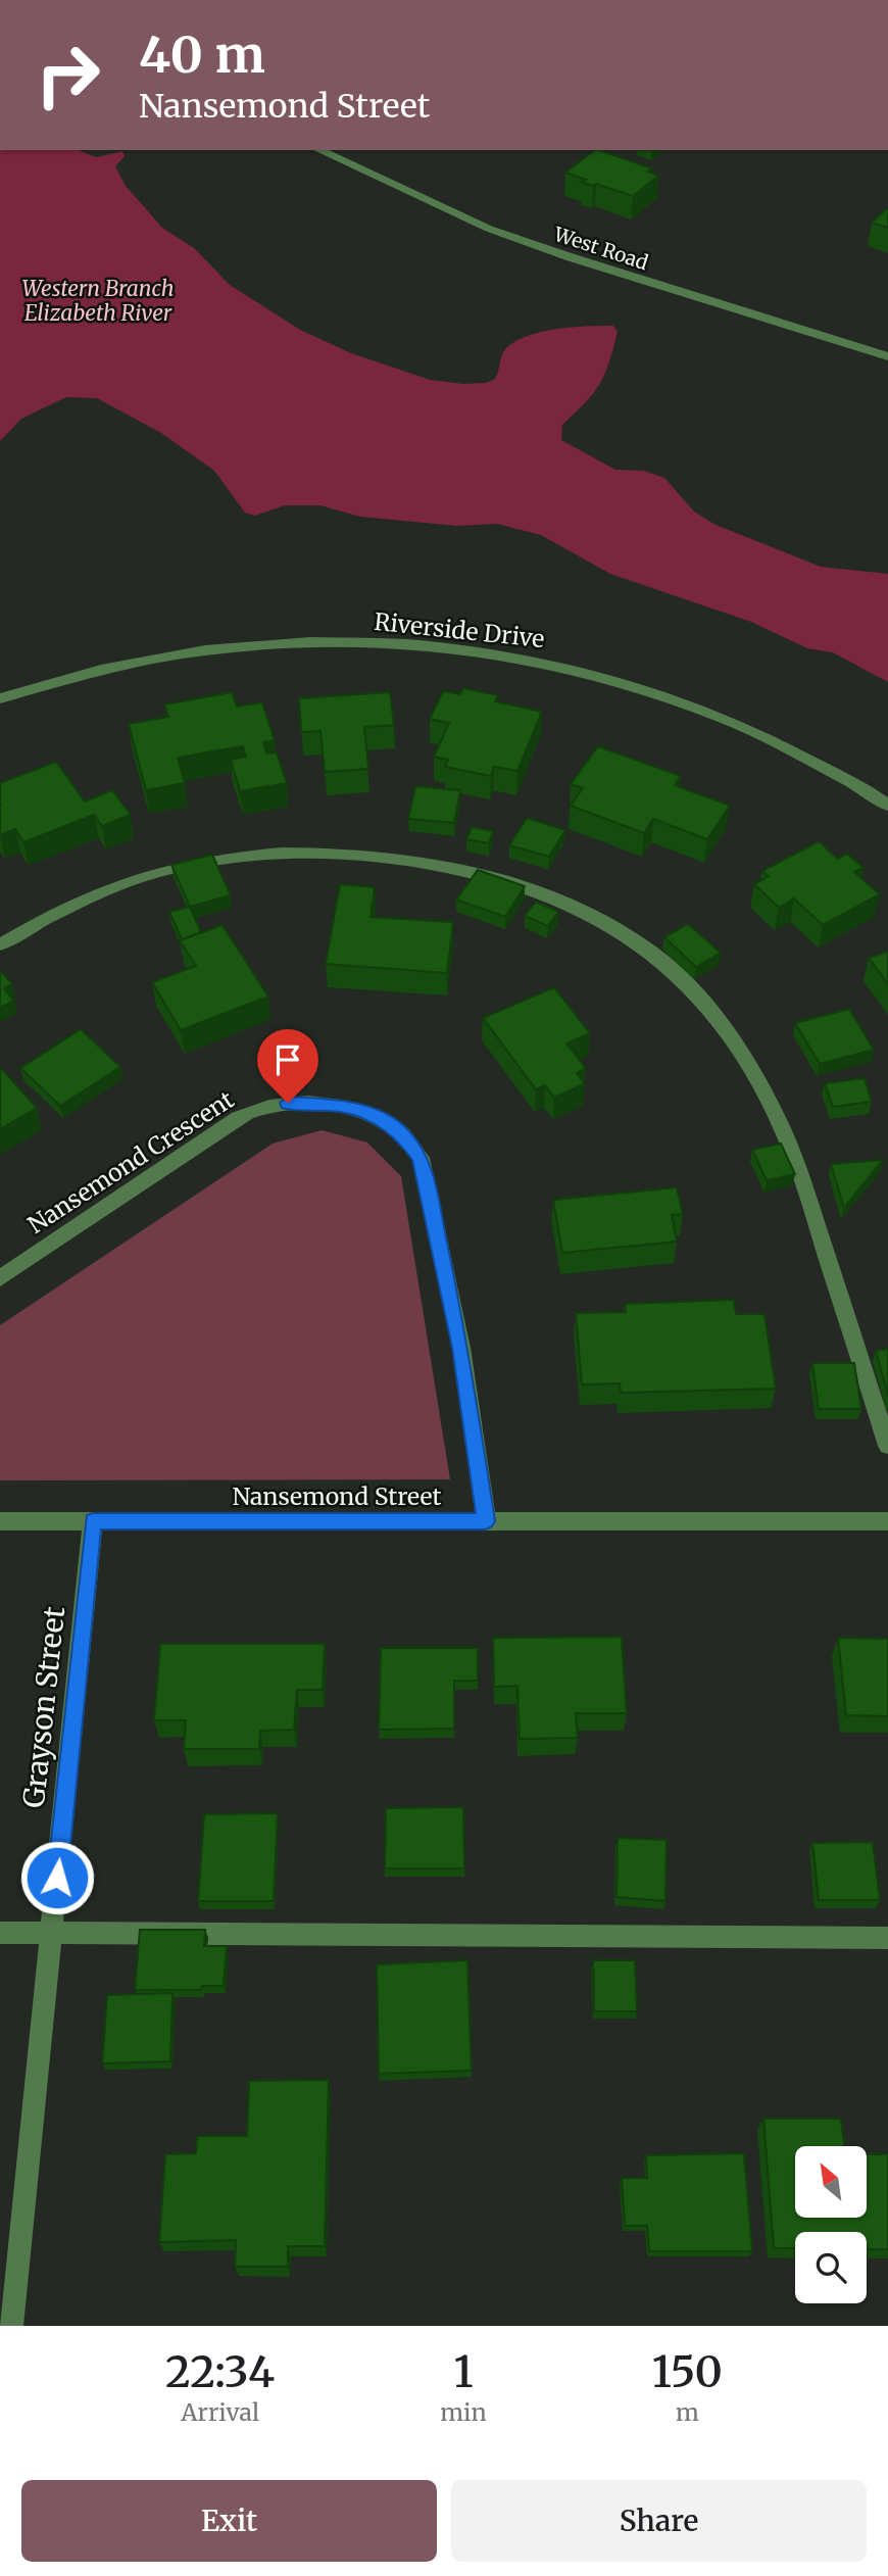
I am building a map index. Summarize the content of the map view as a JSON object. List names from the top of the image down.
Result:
{
  "streets": {
    "street": [
      "West Road",
      "Riverside Drive",
      "Nansemond Crescent",
      "Nansemond Street",
      "Grayson Street"
    ]
  },
  "crossings": [
    ["Nansemond Crescent", "Nansemond Street"],
    ["Nansemond Street", "Grayson Street"]
  ],
  "water": ["Western Branch Elizabeth River"],
  "north": "top left",
  "page": {
    "turn": ["40 m", "Nansemond Street"],
    "eta": [
      "22:34",
      "Arrival",
      "1",
      "min",
      "150",
      "m"
    ],
    "buttons": ["Exit", "Share"]
  }
}
